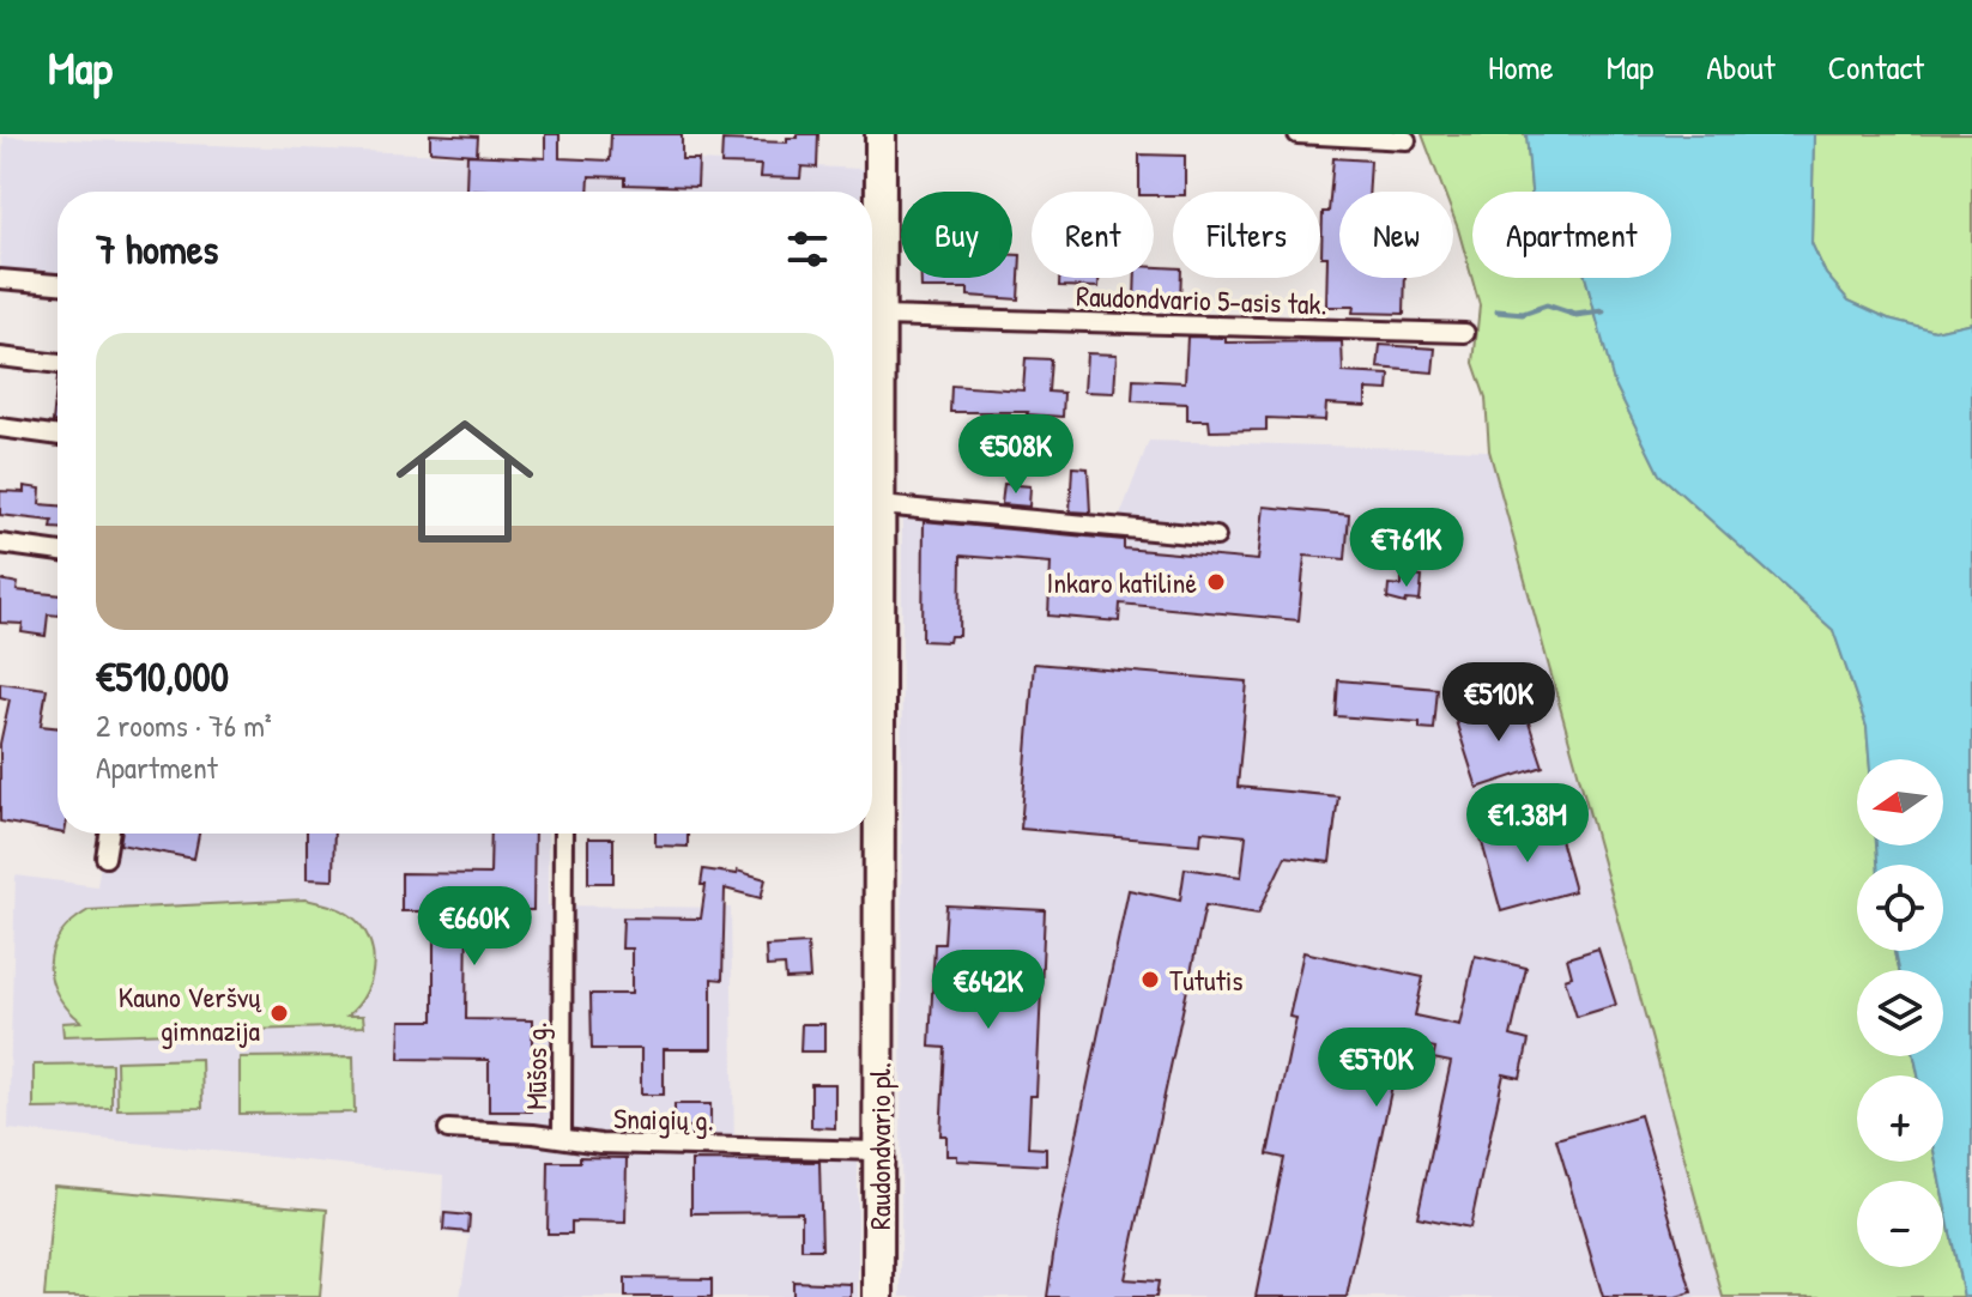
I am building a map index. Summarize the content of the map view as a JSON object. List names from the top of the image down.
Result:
{
  "streets": {
    "main road": ["Raudondvario pl."],
    "street": ["Raudondvario 5-asis tak.", "Mūšos g.", "Snaigių g."]
  },
  "crossings": [
    ["Raudondvario 5-asis tak.", "Raudondvario pl."],
    ["Mūšos g.", "Snaigių g."],
    ["Snaigių g.", "Raudondvario pl."]
  ],
  "places": ["Inkaro katilinė", "Tututis", "Kauno Veršvų gimnazija"],
  "north": "left",
  "page": {
    "header": "Map",
    "nav": [
      "Home",
      "Map",
      "About",
      "Contact"
    ],
    "chip": [
      "Buy",
      "Rent",
      "Filters",
      "New",
      "Apartment"
    ],
    "heading": "7 homes",
    "list": [
      {
        "name": "€510,000",
        "note": "2 rooms · 76 m² · Apartment"
      }
    ],
    "price": [
      "€508K",
      "€761K",
      "€510K",
      "€1.38M",
      "€660K",
      "€642K",
      "€570K"
    ],
    "map_buttons": ["+", "−"]
  }
}
